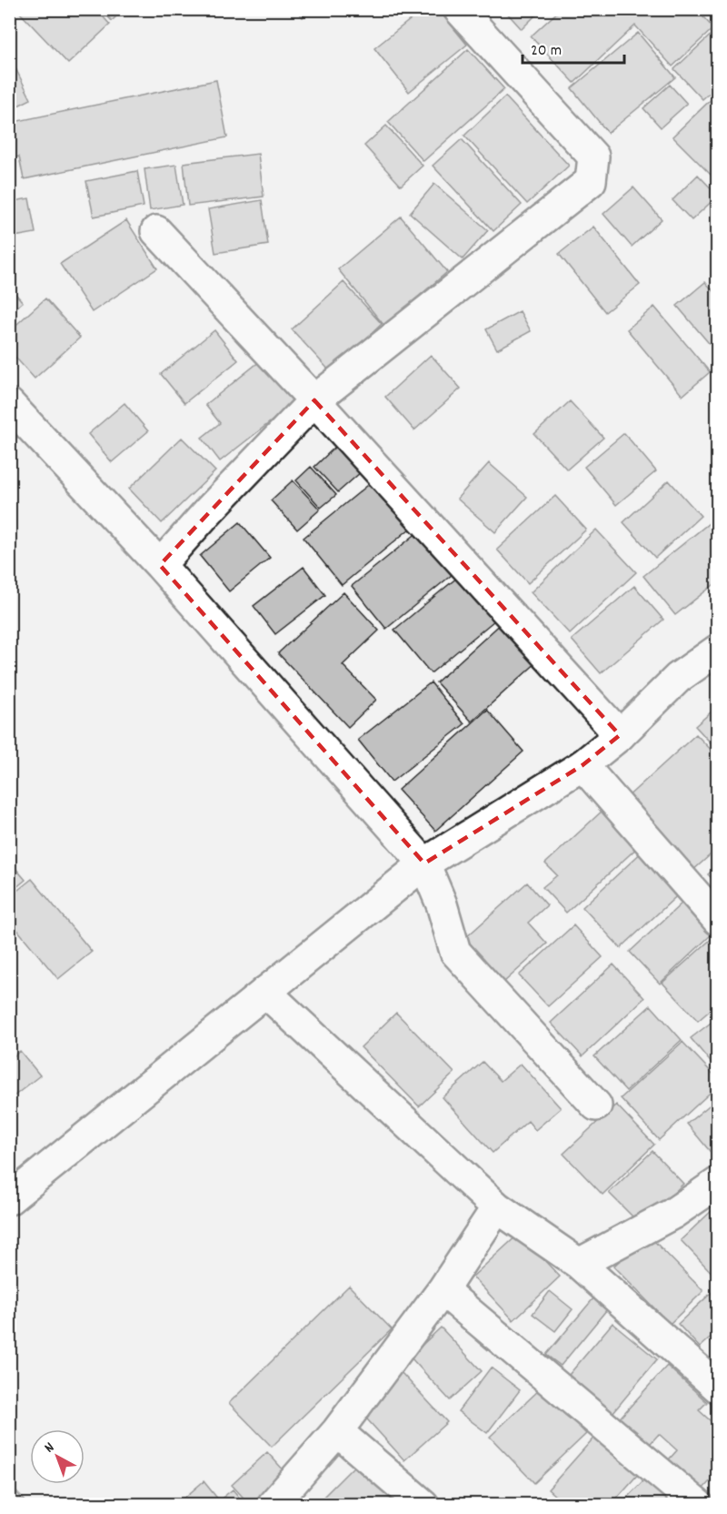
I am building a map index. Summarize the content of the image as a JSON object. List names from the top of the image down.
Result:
{
  "scale_bar": "20 m",
  "north": "top left"
}
